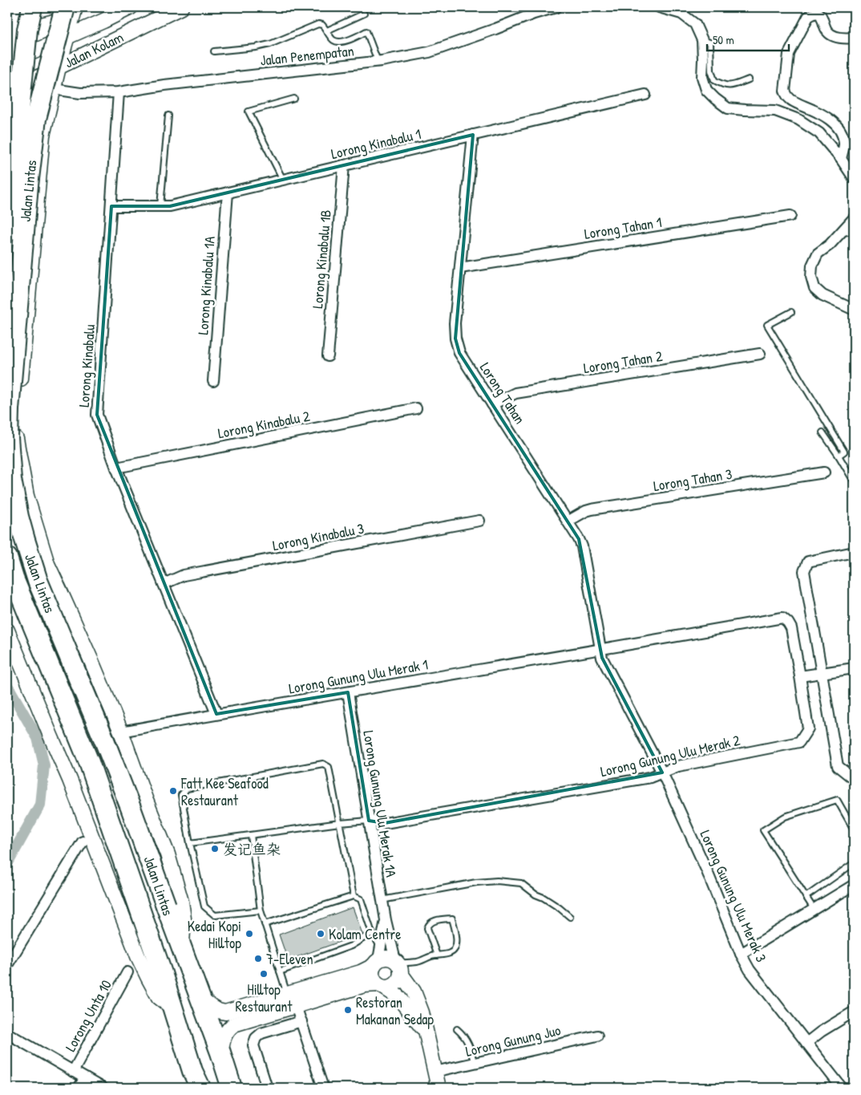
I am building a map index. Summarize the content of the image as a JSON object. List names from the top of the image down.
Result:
{
  "streets": {
    "highway": ["Jalan Lintas"],
    "main road": ["Jalan Kolam"],
    "street": [
      "Jalan Penempatan",
      "Lorong Kinabalu 1",
      "Lorong Tahan 1",
      "Lorong Kinabalu 1B",
      "Lorong Kinabalu 1A",
      "Lorong Tahan 2",
      "Lorong Kinabalu",
      "Lorong Tahan",
      "Lorong Kinabalu 2",
      "Lorong Tahan 3",
      "Lorong Kinabalu 3",
      "Lorong Gunung Ulu Merak 1",
      "Lorong Gunung Ulu Merak 2",
      "Lorong Gunung Ulu Merak 1A",
      "Lorong Gunung Ulu Merak 3",
      "Lorong Unta 10",
      "Lorong Gunung Juo"
    ]
  },
  "crossings": [
    ["Jalan Kolam", "Jalan Lintas"],
    ["Jalan Penempatan", "Jalan Lintas"],
    ["Jalan Penempatan", "Lorong Kinabalu"],
    ["Lorong Kinabalu 1", "Lorong Kinabalu 1B"],
    ["Lorong Kinabalu 1", "Lorong Kinabalu 1A"],
    ["Lorong Kinabalu 1", "Lorong Kinabalu"],
    ["Lorong Kinabalu 1", "Lorong Tahan"],
    ["Jalan Lintas", "Lorong Gunung Ulu Merak 1"],
    ["Lorong Tahan 1", "Lorong Tahan"],
    ["Lorong Tahan 2", "Lorong Tahan"],
    ["Lorong Kinabalu", "Lorong Kinabalu 2"],
    ["Lorong Kinabalu", "Lorong Kinabalu 3"],
    ["Lorong Kinabalu", "Lorong Gunung Ulu Merak 1"],
    ["Lorong Tahan", "Lorong Tahan 3"],
    ["Lorong Tahan", "Lorong Gunung Ulu Merak 1"],
    ["Lorong Tahan", "Lorong Gunung Ulu Merak 3"],
    ["Lorong Gunung Ulu Merak 1", "Lorong Gunung Ulu Merak 2"],
    ["Lorong Gunung Ulu Merak 1", "Lorong Gunung Ulu Merak 1A"],
    ["Lorong Gunung Ulu Merak 1", "Lorong Gunung Ulu Merak 3"],
    ["Lorong Gunung Ulu Merak 2", "Lorong Gunung Ulu Merak 1A"],
    ["Lorong Gunung Ulu Merak 2", "Lorong Gunung Ulu Merak 3"]
  ],
  "places": [
    "Fatt Kee Seafood Restaurant",
    "发记鱼杂",
    "Kedai Kopi Hilltop",
    "Kolam Centre",
    "7-Eleven",
    "Hilltop Restaurant",
    "Restoran Makanan Sedap"
  ],
  "scale_bar": "50 m"
}
